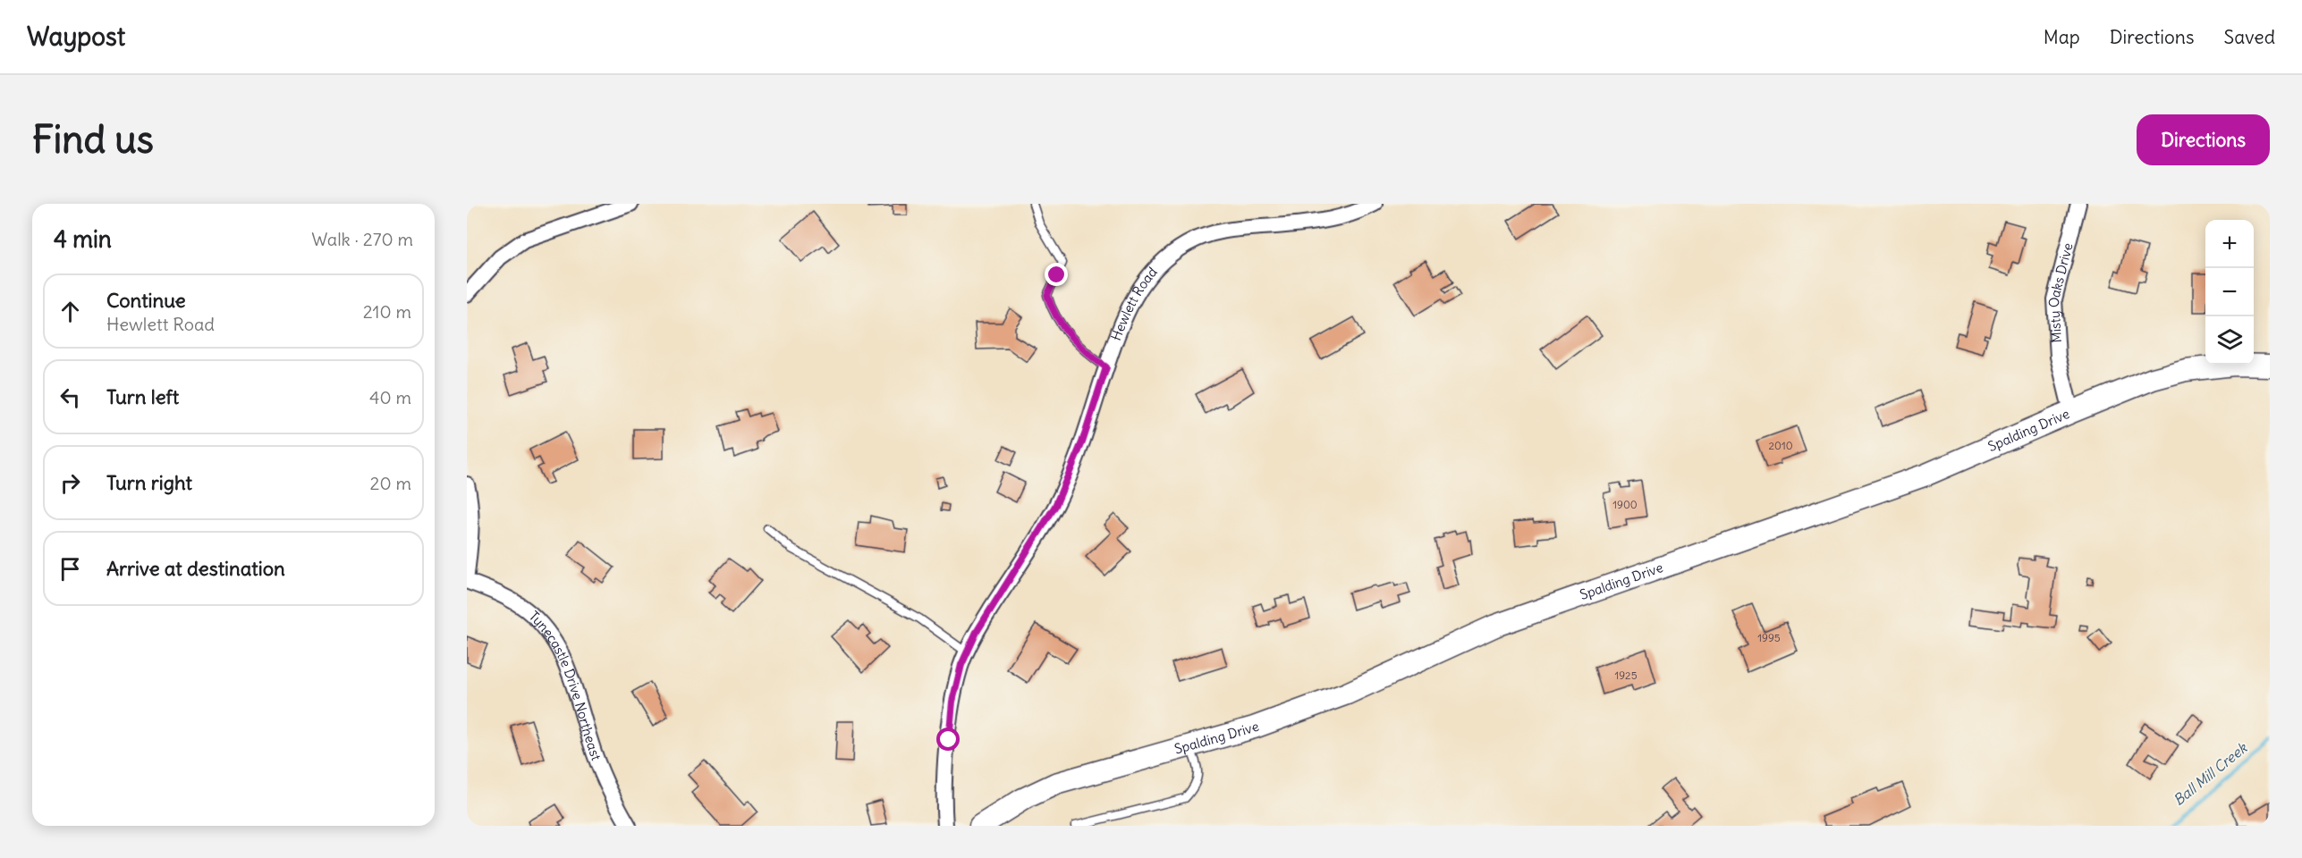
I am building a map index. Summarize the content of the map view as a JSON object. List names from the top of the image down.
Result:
{
  "streets": {
    "street": [
      "Misty Oaks Drive",
      "Hewlett Road",
      "Spalding Drive",
      "Tynecastle Drive Northeast"
    ]
  },
  "crossings": [
    ["Misty Oaks Drive", "Spalding Drive"]
  ],
  "water": ["Ball Mill Creek"],
  "house_numbers": [
    "2010",
    "1900",
    "1995",
    "1925"
  ],
  "page": {
    "header": "Waypost",
    "nav": ["Map", "Directions", "Saved"],
    "buttons": "Directions",
    "title": "Find us",
    "heading": ["4 min", "Walk · 270 m"],
    "map_buttons": ["+", "−"],
    "list": [
      ["Continue", "Hewlett Road", "210 m"],
      ["Turn left", "40 m"],
      ["Turn right", "20 m"],
      "Arrive at destination"
    ]
  }
}
